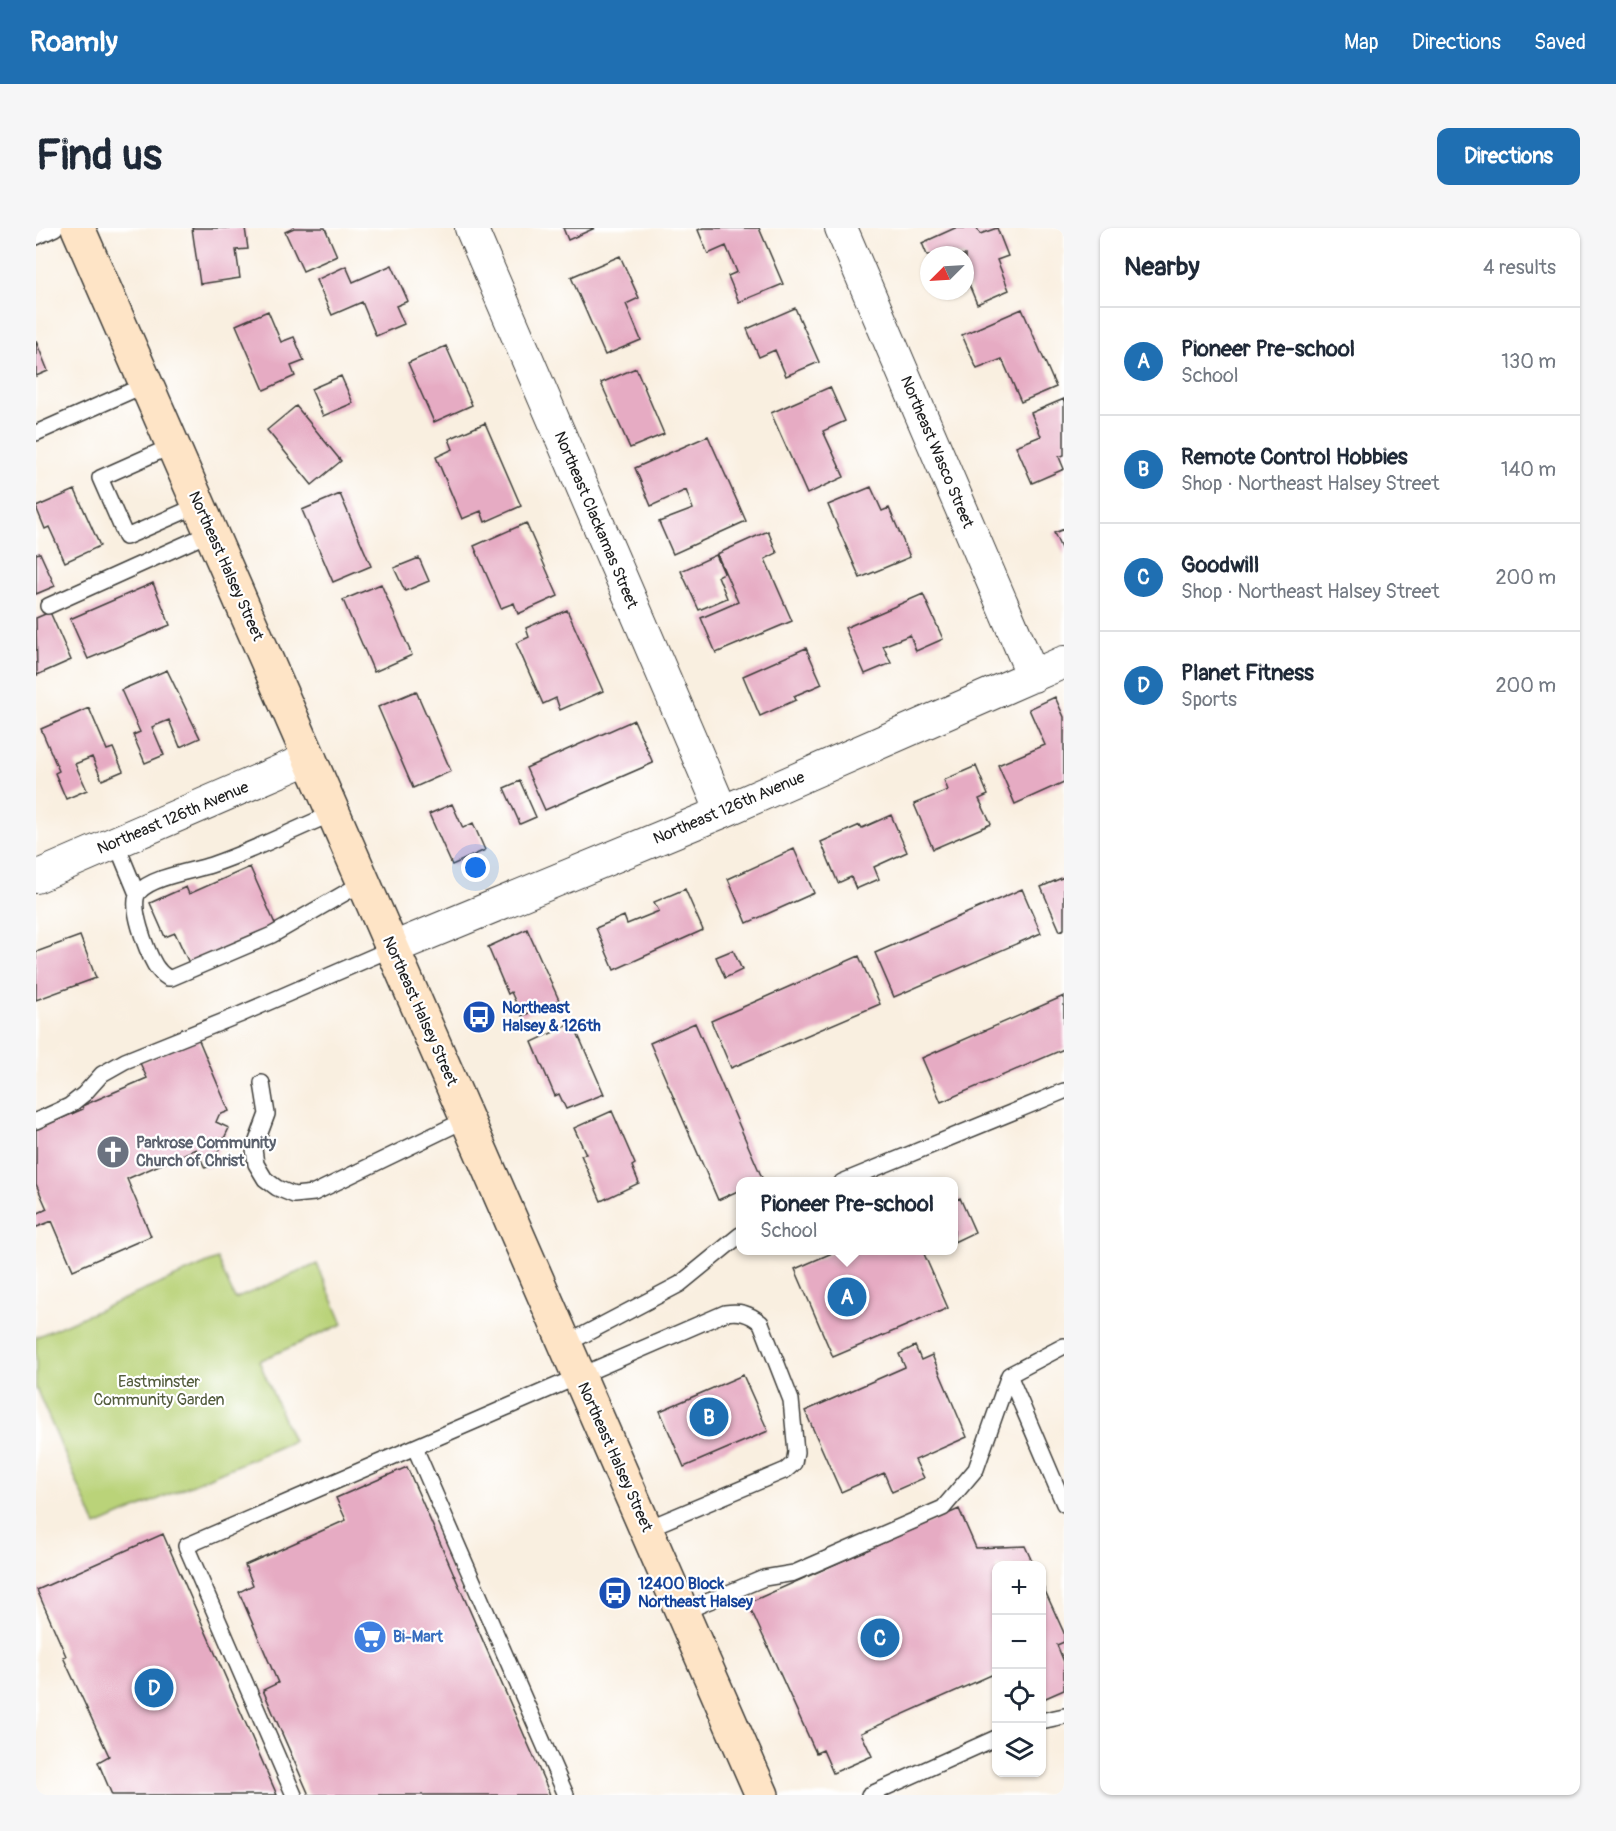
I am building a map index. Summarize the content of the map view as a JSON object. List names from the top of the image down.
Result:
{
  "streets": {
    "main road": ["Northeast Halsey Street"],
    "street": ["Northeast Wasco Street", "Northeast Clackamas Street", "Northeast 126th Avenue"]
  },
  "crossings": [
    ["Northeast Wasco Street", "Northeast 126th Avenue"],
    ["Northeast Clackamas Street", "Northeast 126th Avenue"],
    ["Northeast Halsey Street", "Northeast 126th Avenue"]
  ],
  "parks": ["Eastminster Community Garden"],
  "places": {
    "bus stop": ["Northeast Halsey & 126th", "12400 Block Northeast Halsey"],
    "church": ["Parkrose Community Church of Christ"],
    "supermarket": ["Bi-Mart"]
  },
  "north": "bottom left",
  "page": {
    "header": "Roamly",
    "nav": ["Map", "Directions", "Saved"],
    "buttons": "Directions",
    "title": "Find us",
    "heading": ["Nearby", "4 results"],
    "list": [
      {
        "mark": "A",
        "name": "Pioneer Pre-school",
        "note": "School",
        "value": "130 m"
      },
      {
        "mark": "B",
        "name": "Remote Control Hobbies",
        "note": "Shop · Northeast Halsey Street",
        "value": "140 m"
      },
      {
        "mark": "C",
        "name": "Goodwill",
        "note": "Shop · Northeast Halsey Street",
        "value": "200 m"
      },
      {
        "mark": "D",
        "name": "Planet Fitness",
        "note": "Sports",
        "value": "200 m"
      }
    ],
    "popup": ["Pioneer Pre-school", "School"],
    "pins": [
      "A",
      "B",
      "C",
      "D"
    ],
    "map_buttons": ["+", "−"]
  }
}
